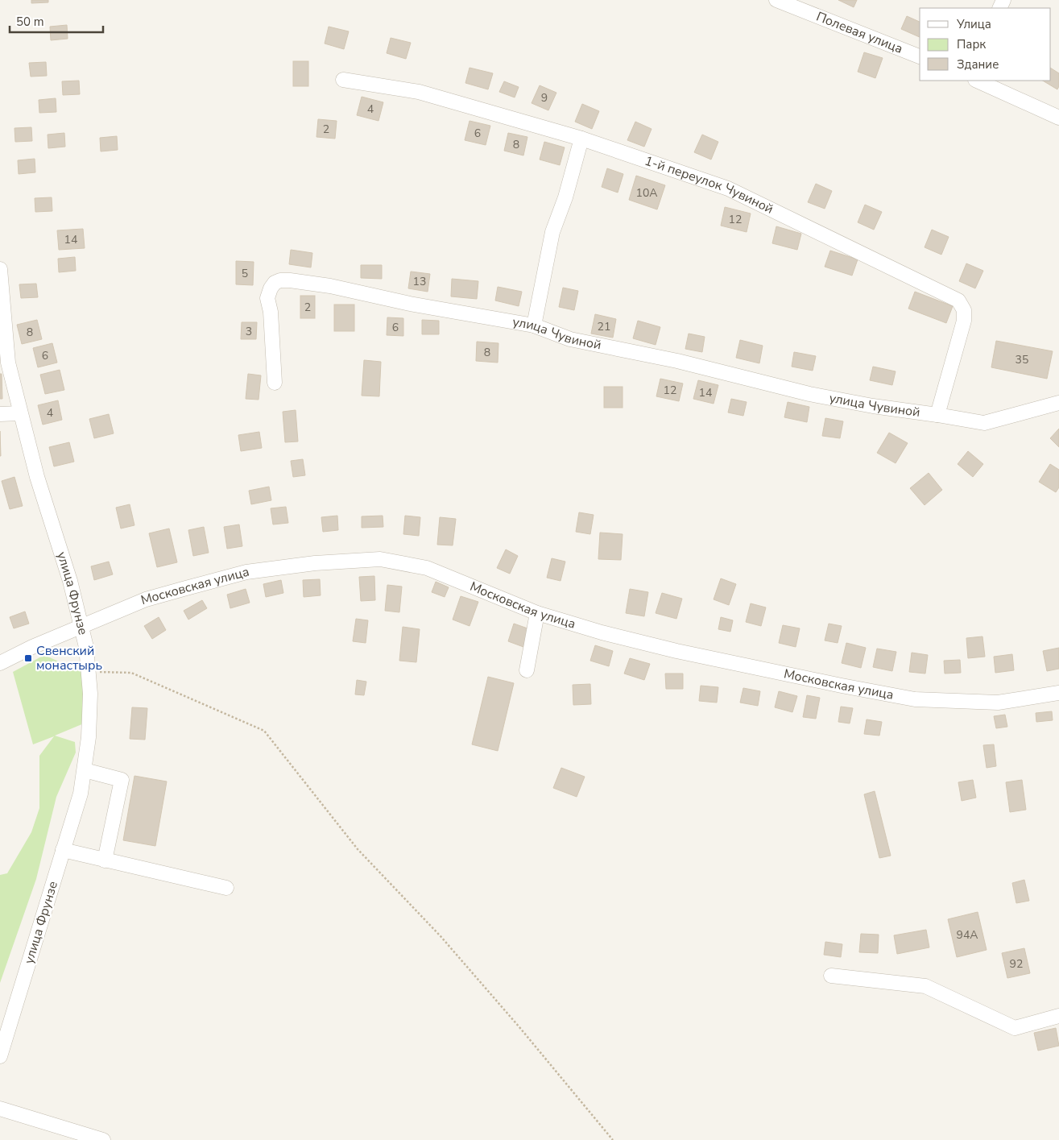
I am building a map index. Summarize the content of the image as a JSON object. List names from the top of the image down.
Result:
{
  "streets": {
    "street": [
      "Полевая улица",
      "1-й переулок Чувиной",
      "улица Чувиной",
      "Московская улица",
      "улица Фрунзе"
    ]
  },
  "crossings": [
    ["1-й переулок Чувиной", "улица Чувиной"],
    ["Московская улица", "улица Фрунзе"]
  ],
  "places": {
    "transit": ["Свенский монастырь"]
  },
  "house_numbers": [
    "9",
    "4",
    "2",
    "6",
    "8",
    "10А",
    "12",
    "14",
    "5",
    "13",
    "2",
    "21",
    "6",
    "3",
    "8",
    "8",
    "6",
    "35",
    "12",
    "14",
    "4",
    "94А",
    "92"
  ],
  "legend": ["Улица", "Парк", "Здание"],
  "scale_bar": "50 m"
}
